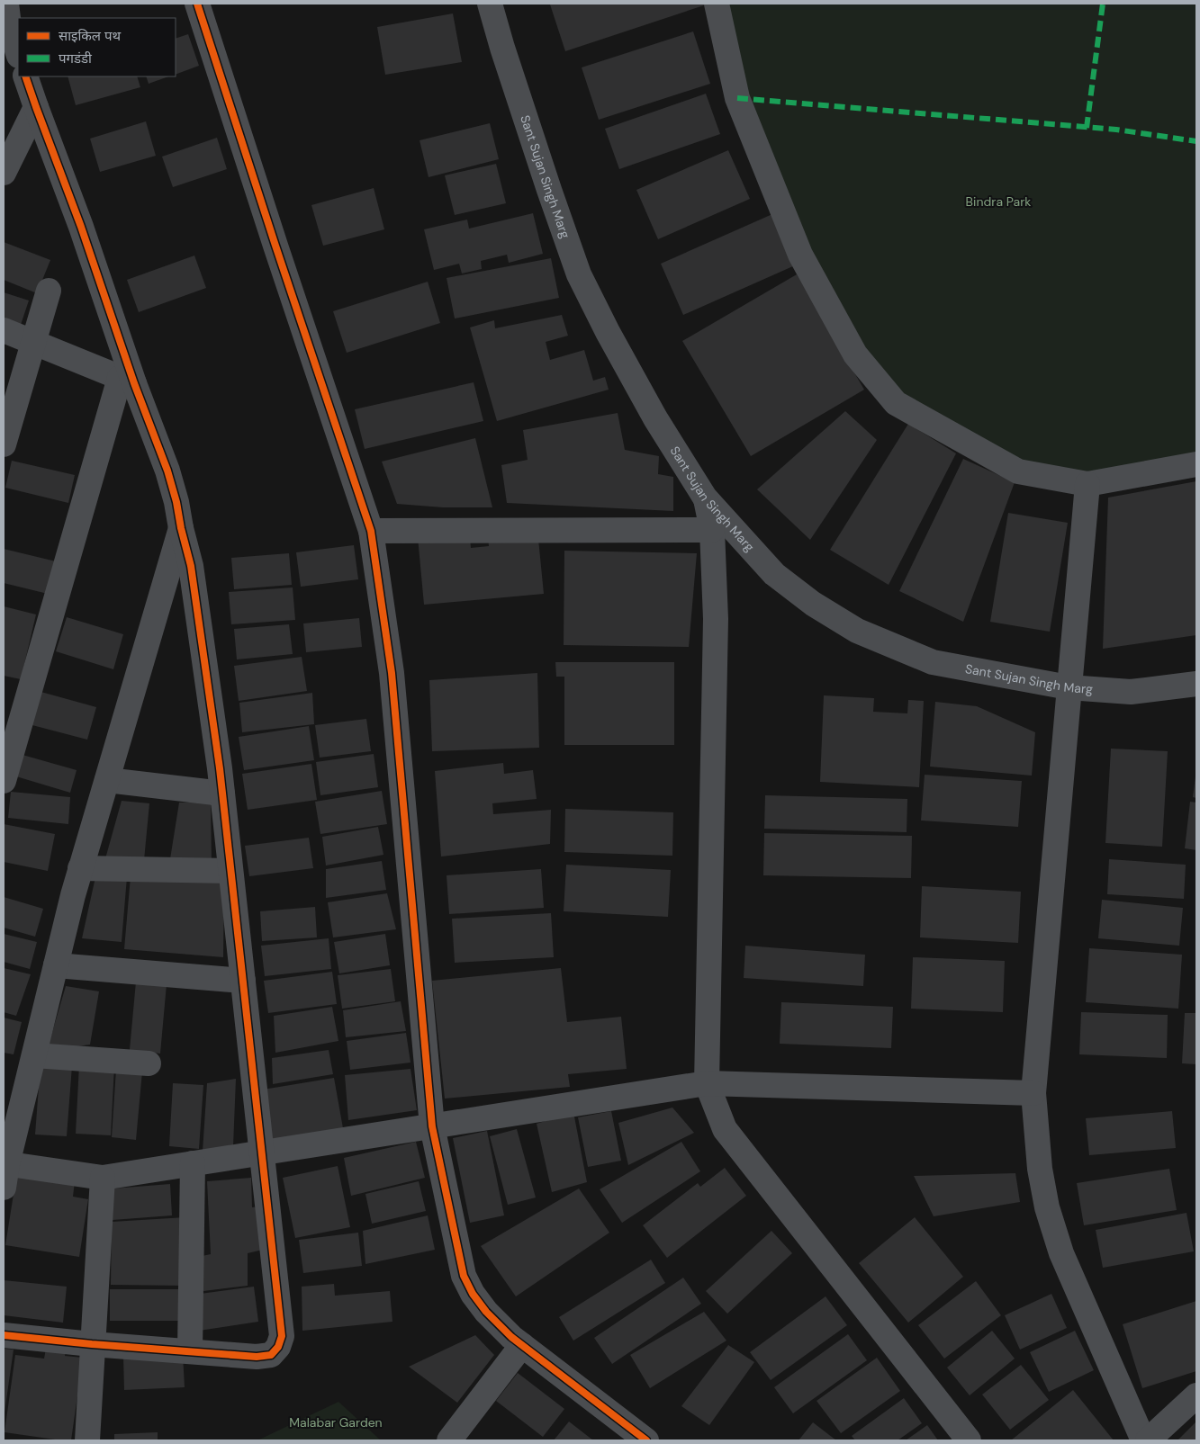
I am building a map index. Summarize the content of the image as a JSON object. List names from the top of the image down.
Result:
{
  "streets": {
    "street": ["Sant Sujan Singh Marg"]
  },
  "parks": ["Bindra Park", "Malabar Garden"],
  "legend": ["साइकिल पथ", "पगडंडी"]
}
